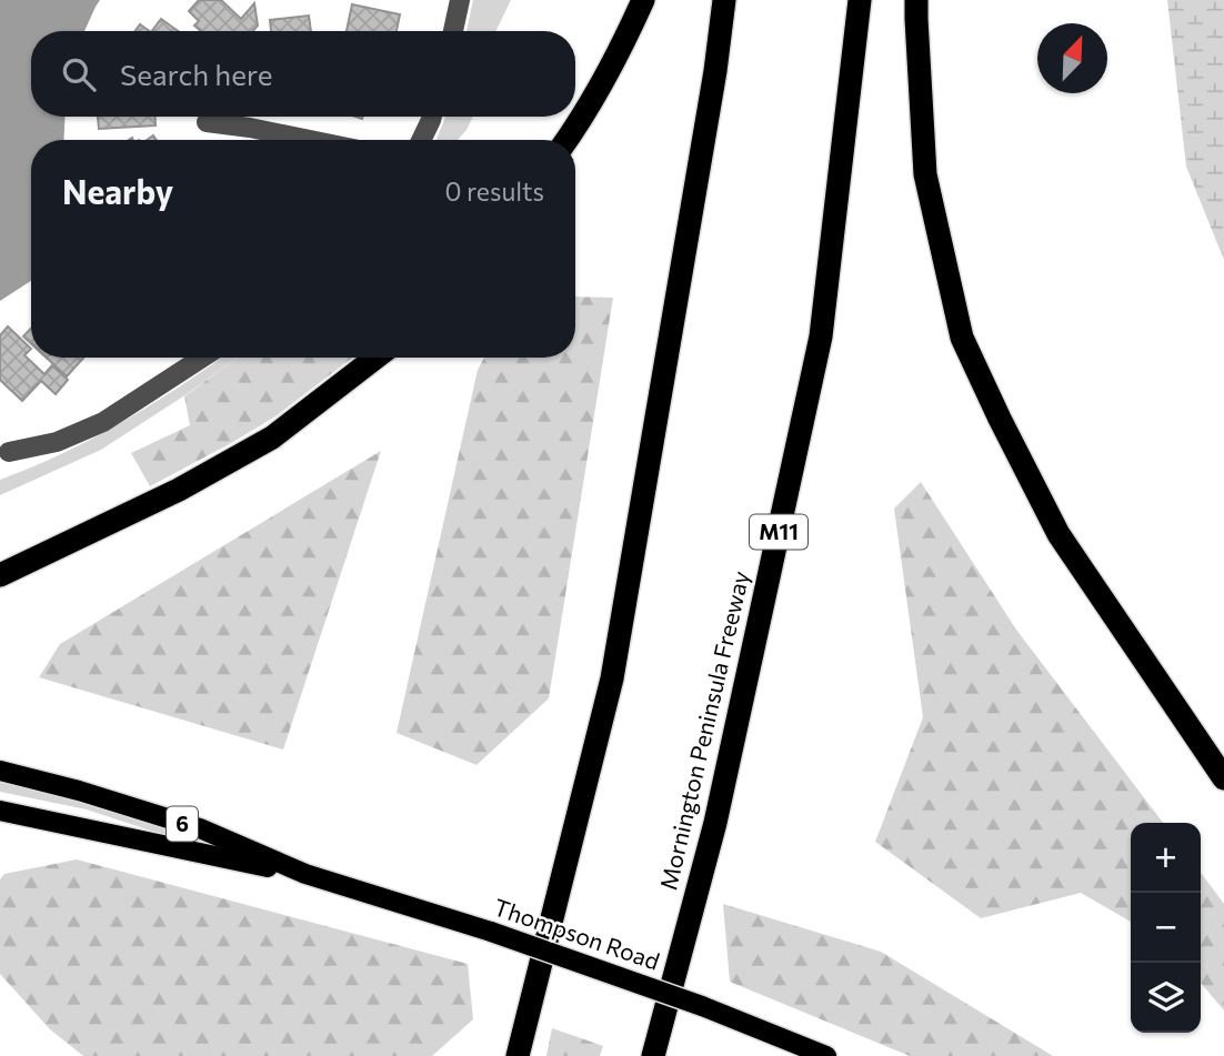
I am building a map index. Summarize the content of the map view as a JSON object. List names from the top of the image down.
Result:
{
  "streets": {
    "highway": ["M11", "Mornington Peninsula Freeway"],
    "main road": ["6", "Thompson Road"]
  },
  "north": "top right",
  "page": {
    "search": "Search here",
    "heading": ["Nearby", "0 results"],
    "map_buttons": ["+", "−"]
  }
}
